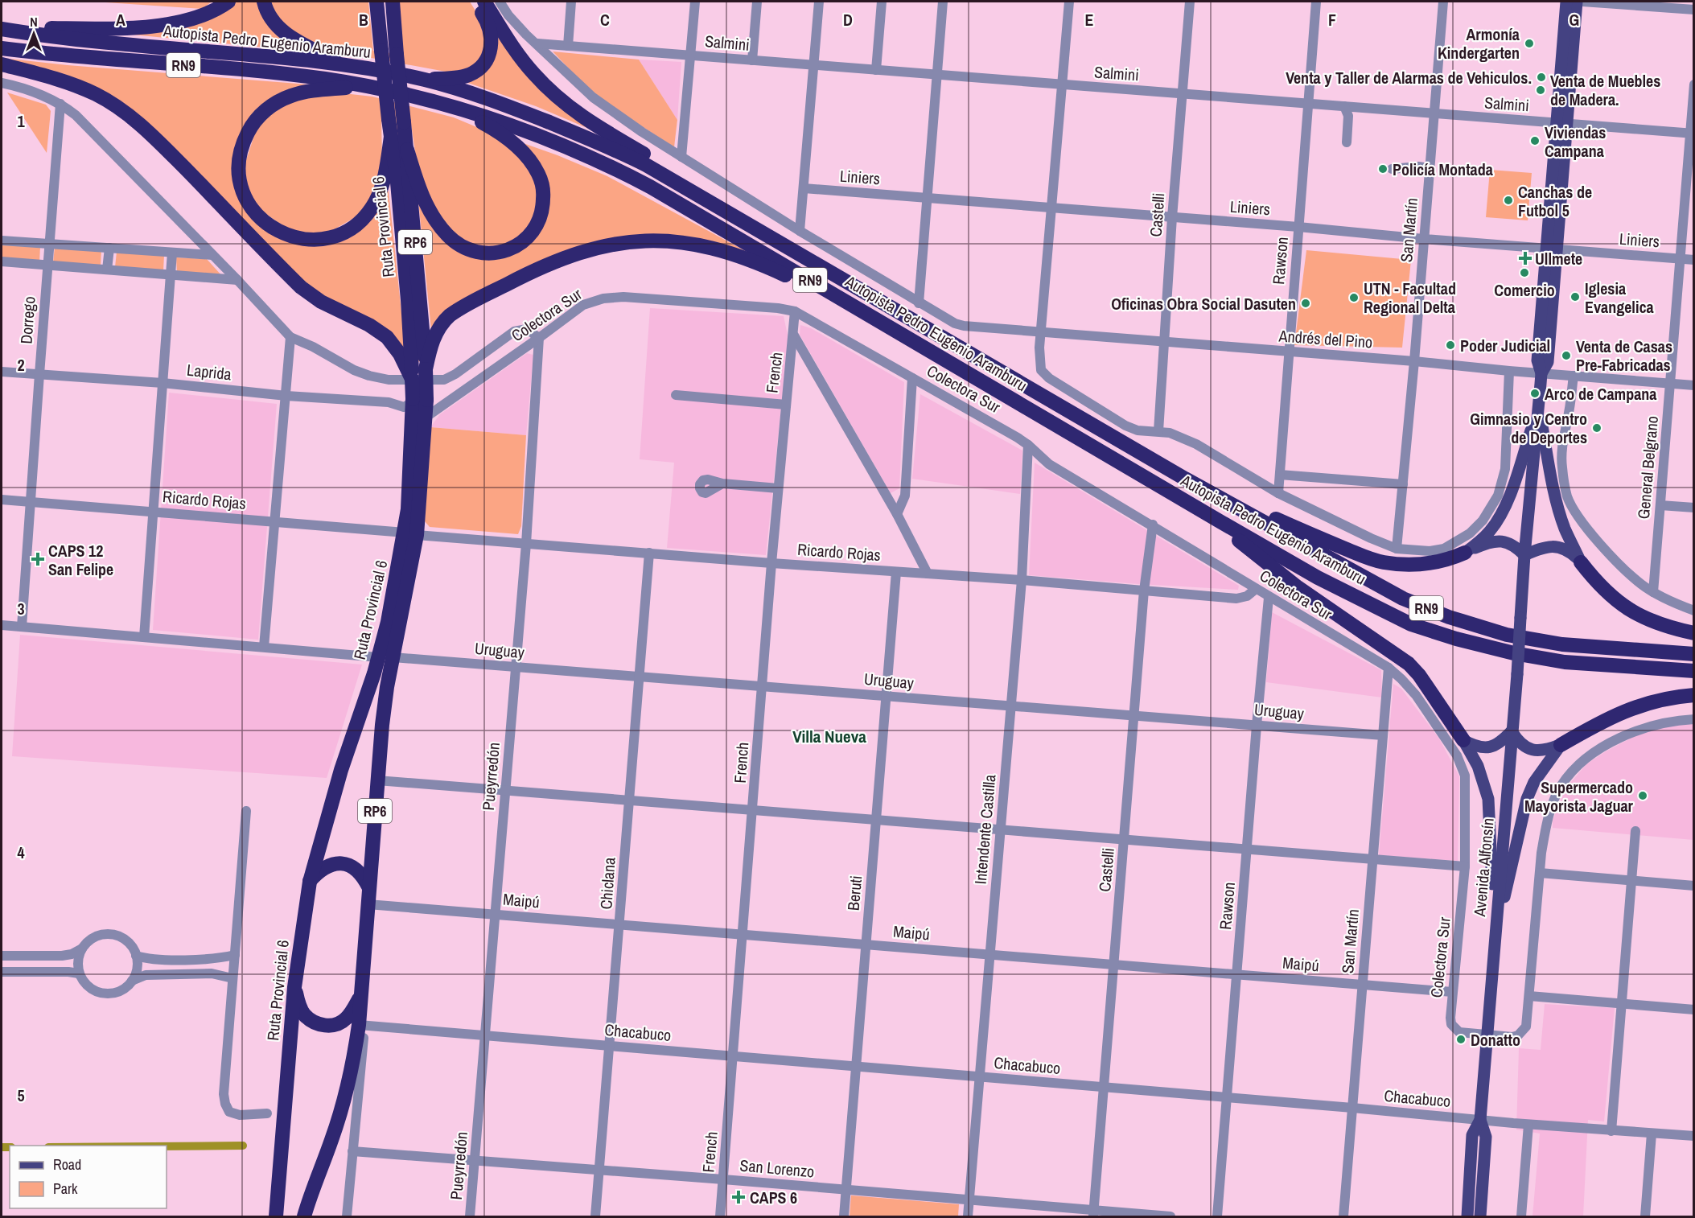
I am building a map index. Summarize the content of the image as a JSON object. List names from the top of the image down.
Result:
{
  "streets": {
    "highway": [
      "Autopista Pedro Eugenio Aramburu",
      "RN9",
      "Ruta Provincial 6",
      "RP6"
    ],
    "main road": ["Avenida Alfonsín"],
    "street": [
      "Salmini",
      "Liniers",
      "Castelli",
      "San Martín",
      "Rawson",
      "Colectora Sur",
      "Dorrego",
      "Andrés del Pino",
      "Laprida",
      "French",
      "General Belgrano",
      "Ricardo Rojas",
      "Uruguay",
      "Pueyrredón",
      "Intendente Castilla",
      "Chiclana",
      "Beruti",
      "Maipú",
      "Chacabuco",
      "San Lorenzo"
    ]
  },
  "crossings": [
    ["Salmini", "Castelli"],
    ["Salmini", "San Martín"],
    ["Salmini", "Rawson"],
    ["Salmini", "General Belgrano"],
    ["Liniers", "Castelli"],
    ["Liniers", "San Martín"],
    ["Liniers", "Rawson"],
    ["Liniers", "General Belgrano"],
    ["Castelli", "Colectora Sur"],
    ["Castelli", "Andrés del Pino"],
    ["Castelli", "Ricardo Rojas"],
    ["Castelli", "Uruguay"],
    ["Castelli", "Maipú"],
    ["Castelli", "Chacabuco"],
    ["Castelli", "San Lorenzo"],
    ["Ruta Provincial 6", "Colectora Sur"],
    ["Ruta Provincial 6", "Laprida"],
    ["Ruta Provincial 6", "Ricardo Rojas"],
    ["Ruta Provincial 6", "Uruguay"],
    ["Ruta Provincial 6", "Maipú"],
    ["Ruta Provincial 6", "Chacabuco"],
    ["San Martín", "Colectora Sur"],
    ["San Martín", "Andrés del Pino"],
    ["San Martín", "Uruguay"],
    ["San Martín", "Maipú"],
    ["San Martín", "Chacabuco"],
    ["Rawson", "Colectora Sur"],
    ["Rawson", "Andrés del Pino"],
    ["Rawson", "Uruguay"],
    ["Rawson", "Maipú"],
    ["Rawson", "Chacabuco"],
    ["Colectora Sur", "French"],
    ["Colectora Sur", "Ricardo Rojas"],
    ["Colectora Sur", "Pueyrredón"],
    ["Colectora Sur", "Intendente Castilla"],
    ["Colectora Sur", "Avenida Alfonsín"],
    ["Colectora Sur", "Maipú"],
    ["Dorrego", "Laprida"],
    ["Dorrego", "Ricardo Rojas"],
    ["Andrés del Pino", "General Belgrano"],
    ["French", "Ricardo Rojas"],
    ["French", "Uruguay"],
    ["French", "Maipú"],
    ["French", "Chacabuco"],
    ["French", "San Lorenzo"],
    ["Ricardo Rojas", "Pueyrredón"],
    ["Ricardo Rojas", "Intendente Castilla"],
    ["Ricardo Rojas", "Chiclana"],
    ["Ricardo Rojas", "Beruti"],
    ["Uruguay", "Pueyrredón"],
    ["Uruguay", "Intendente Castilla"],
    ["Uruguay", "Chiclana"],
    ["Uruguay", "Beruti"],
    ["Pueyrredón", "Maipú"],
    ["Pueyrredón", "Chacabuco"],
    ["Pueyrredón", "San Lorenzo"],
    ["Intendente Castilla", "Maipú"],
    ["Intendente Castilla", "Chacabuco"],
    ["Intendente Castilla", "San Lorenzo"],
    ["Avenida Alfonsín", "Chacabuco"],
    ["Chiclana", "Maipú"],
    ["Chiclana", "Chacabuco"],
    ["Chiclana", "San Lorenzo"],
    ["Beruti", "Maipú"],
    ["Beruti", "Chacabuco"],
    ["Beruti", "San Lorenzo"]
  ],
  "districts": ["Villa Nueva"],
  "places": {
    "other": [
      "Armonía Kindergarten",
      "Venta y Taller de Alarmas de Vehiculos.",
      "Venta de Muebles de Madera.",
      "Viviendas Campana",
      "Policía Montada",
      "Canchas de Futbol 5",
      "Comercio",
      "Iglesia Evangelica",
      "UTN - Facultad Regional Delta",
      "Oficinas Obra Social Dasuten",
      "Poder Judicial",
      "Venta de Casas Pre-Fabricadas",
      "Arco de Campana",
      "Gimnasio y Centro de Deportes",
      "Supermercado Mayorista Jaguar",
      "Donatto"
    ],
    "health": ["Ullmete", "CAPS 12 San Felipe", "CAPS 6"]
  },
  "legend": ["Road", "Park"],
  "north": "top",
  "grid": {
    "columns": [
      "A",
      "B",
      "C",
      "D",
      "E",
      "F",
      "G"
    ],
    "rows": [
      "1",
      "2",
      "3",
      "4",
      "5"
    ]
  }
}
